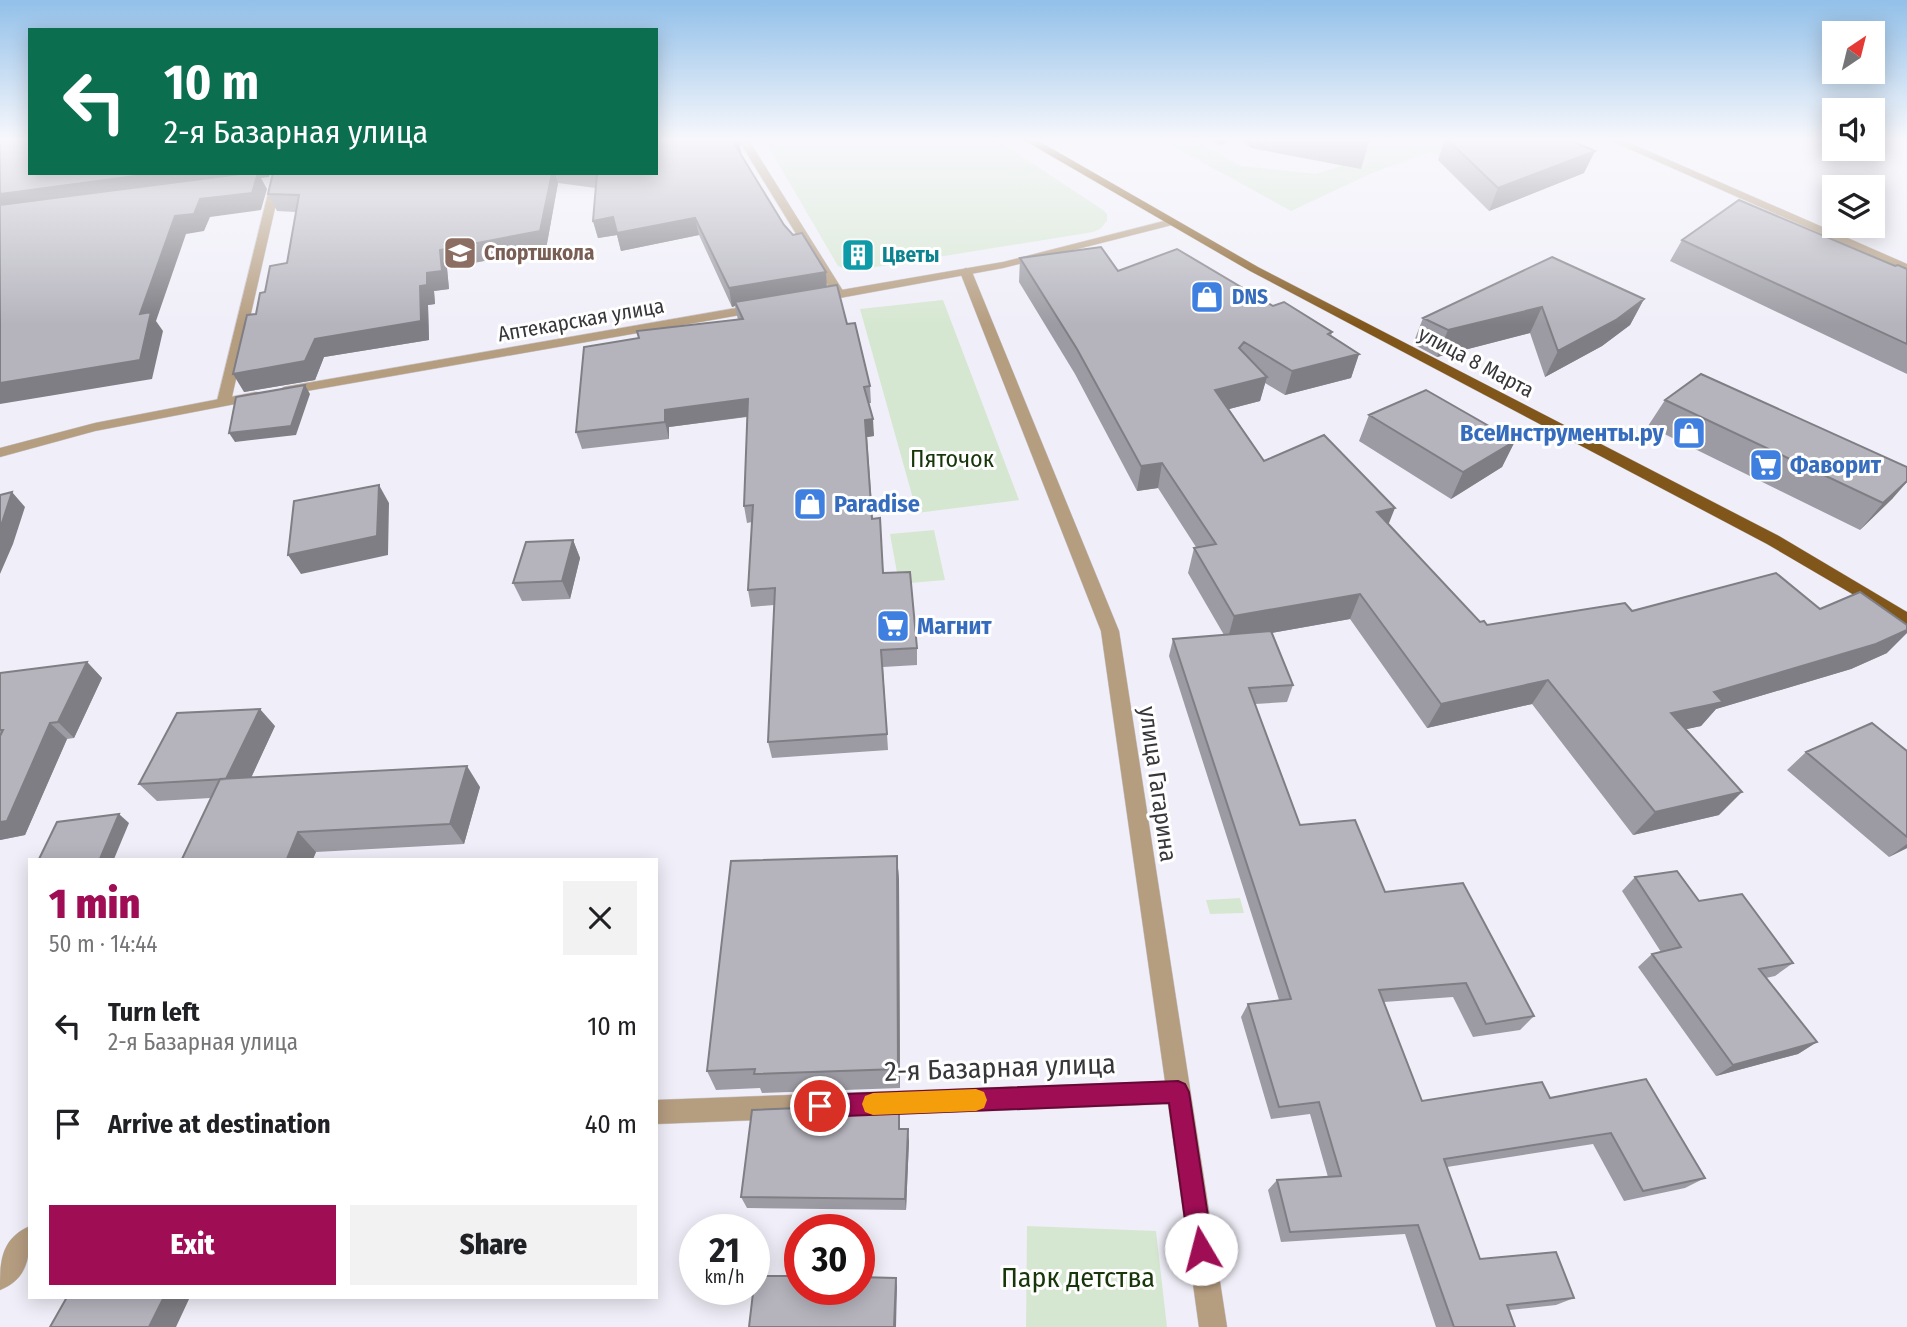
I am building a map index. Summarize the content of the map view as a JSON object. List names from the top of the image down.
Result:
{
  "streets": {
    "main road": ["улица 8 Марта"],
    "street": ["Аптекарская улица", "улица Гагарина", "2-я Базарная улица"]
  },
  "crossings": [
    ["улица Гагарина", "2-я Базарная улица"]
  ],
  "parks": ["Пяточок", "Парк детства"],
  "places": {
    "school or university": ["Спортшкола"],
    "building": ["Цветы"],
    "shop": ["DNS", "ВсеИнструменты.ру", "Paradise"],
    "supermarket": ["Фаворит", "Магнит"]
  },
  "north": "top right",
  "page": {
    "turn": ["10 m", "2-я Базарная улица"],
    "heading": ["1 min", "50 m · 14:44"],
    "list": [
      {
        "name": "Turn left",
        "note": "2-я Базарная улица",
        "value": "10 m"
      },
      {
        "name": "Arrive at destination",
        "value": "40 m"
      }
    ],
    "buttons": ["Exit", "Share"],
    "speed": "21 km/h",
    "limit": "30"
  }
}
